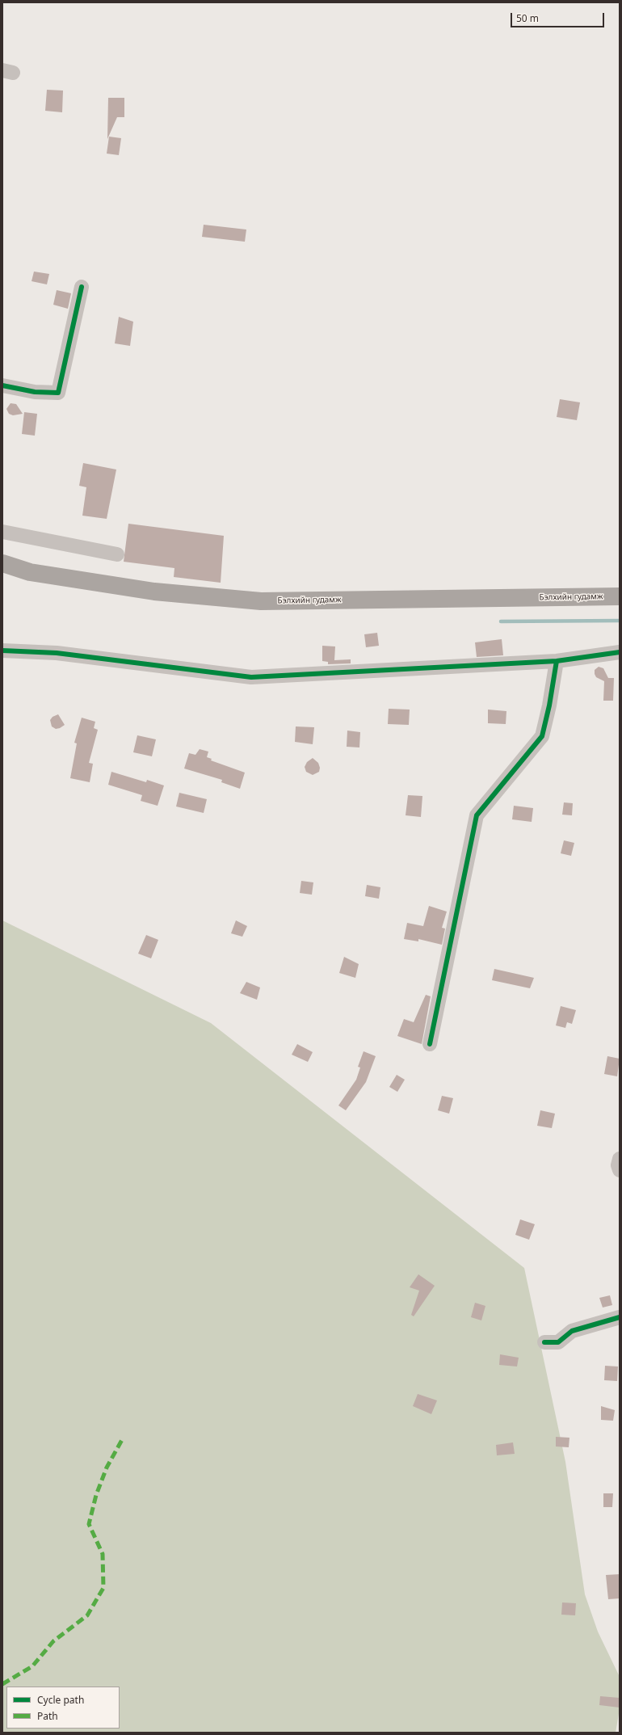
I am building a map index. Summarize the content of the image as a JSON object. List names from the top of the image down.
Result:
{
  "streets": {
    "main road": ["Бэлхийн гудамж"]
  },
  "legend": ["Cycle path", "Path"],
  "scale_bar": "50 m"
}
